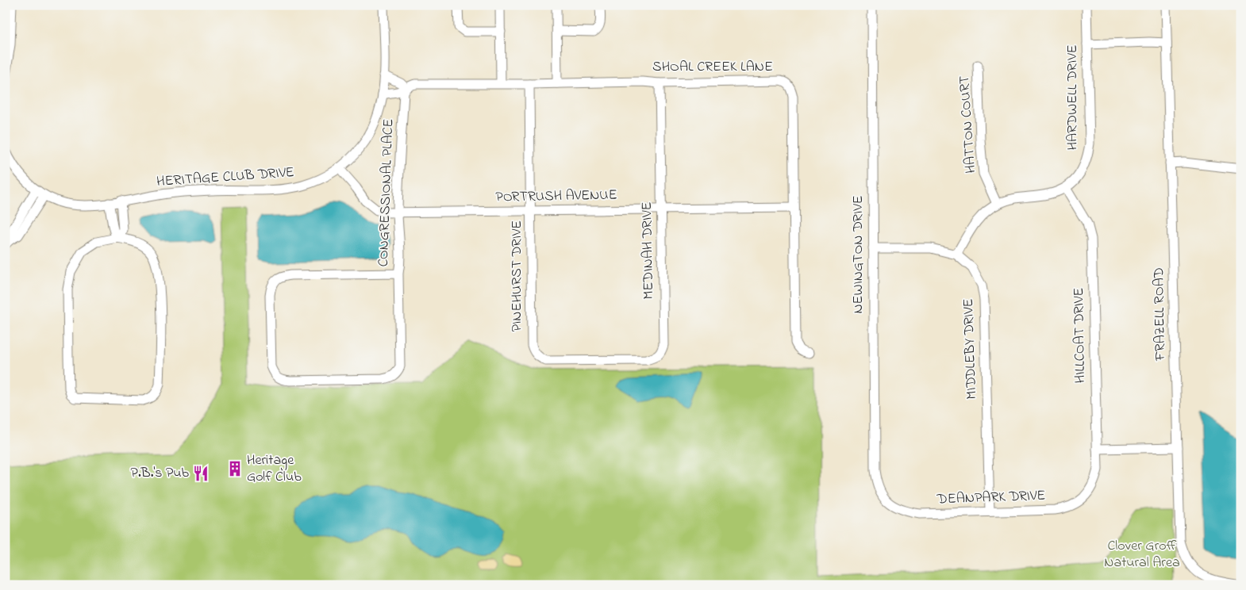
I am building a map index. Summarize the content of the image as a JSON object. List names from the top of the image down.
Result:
{
  "streets": {
    "street": [
      "SHOAL CREEK LANE",
      "HARDWELL DRIVE",
      "HATTON COURT",
      "HERITAGE CLUB DRIVE",
      "CONGRESSIONAL PLACE",
      "PORTRUSH AVENUE",
      "MEDINAH DRIVE",
      "NEWINGTON DRIVE",
      "PINEHURST DRIVE",
      "FRAZELL ROAD",
      "HILLCOAT DRIVE",
      "MIDDLEBY DRIVE",
      "DEANPARK DRIVE"
    ]
  },
  "crossings": [
    ["SHOAL CREEK LANE", "HERITAGE CLUB DRIVE"],
    ["SHOAL CREEK LANE", "CONGRESSIONAL PLACE"],
    ["SHOAL CREEK LANE", "PORTRUSH AVENUE"],
    ["SHOAL CREEK LANE", "MEDINAH DRIVE"],
    ["SHOAL CREEK LANE", "PINEHURST DRIVE"],
    ["HARDWELL DRIVE", "HATTON COURT"],
    ["HARDWELL DRIVE", "HILLCOAT DRIVE"],
    ["HARDWELL DRIVE", "MIDDLEBY DRIVE"],
    ["HERITAGE CLUB DRIVE", "PORTRUSH AVENUE"],
    ["CONGRESSIONAL PLACE", "PORTRUSH AVENUE"],
    ["PORTRUSH AVENUE", "MEDINAH DRIVE"],
    ["PORTRUSH AVENUE", "PINEHURST DRIVE"],
    ["MEDINAH DRIVE", "PINEHURST DRIVE"],
    ["NEWINGTON DRIVE", "MIDDLEBY DRIVE"],
    ["NEWINGTON DRIVE", "DEANPARK DRIVE"],
    ["HILLCOAT DRIVE", "DEANPARK DRIVE"],
    ["MIDDLEBY DRIVE", "DEANPARK DRIVE"]
  ],
  "parks": ["Clover Groff Natural Area"],
  "places": {
    "building": ["Heritage Golf Club"],
    "restaurant": ["P.B.'s Pub"]
  }
}
